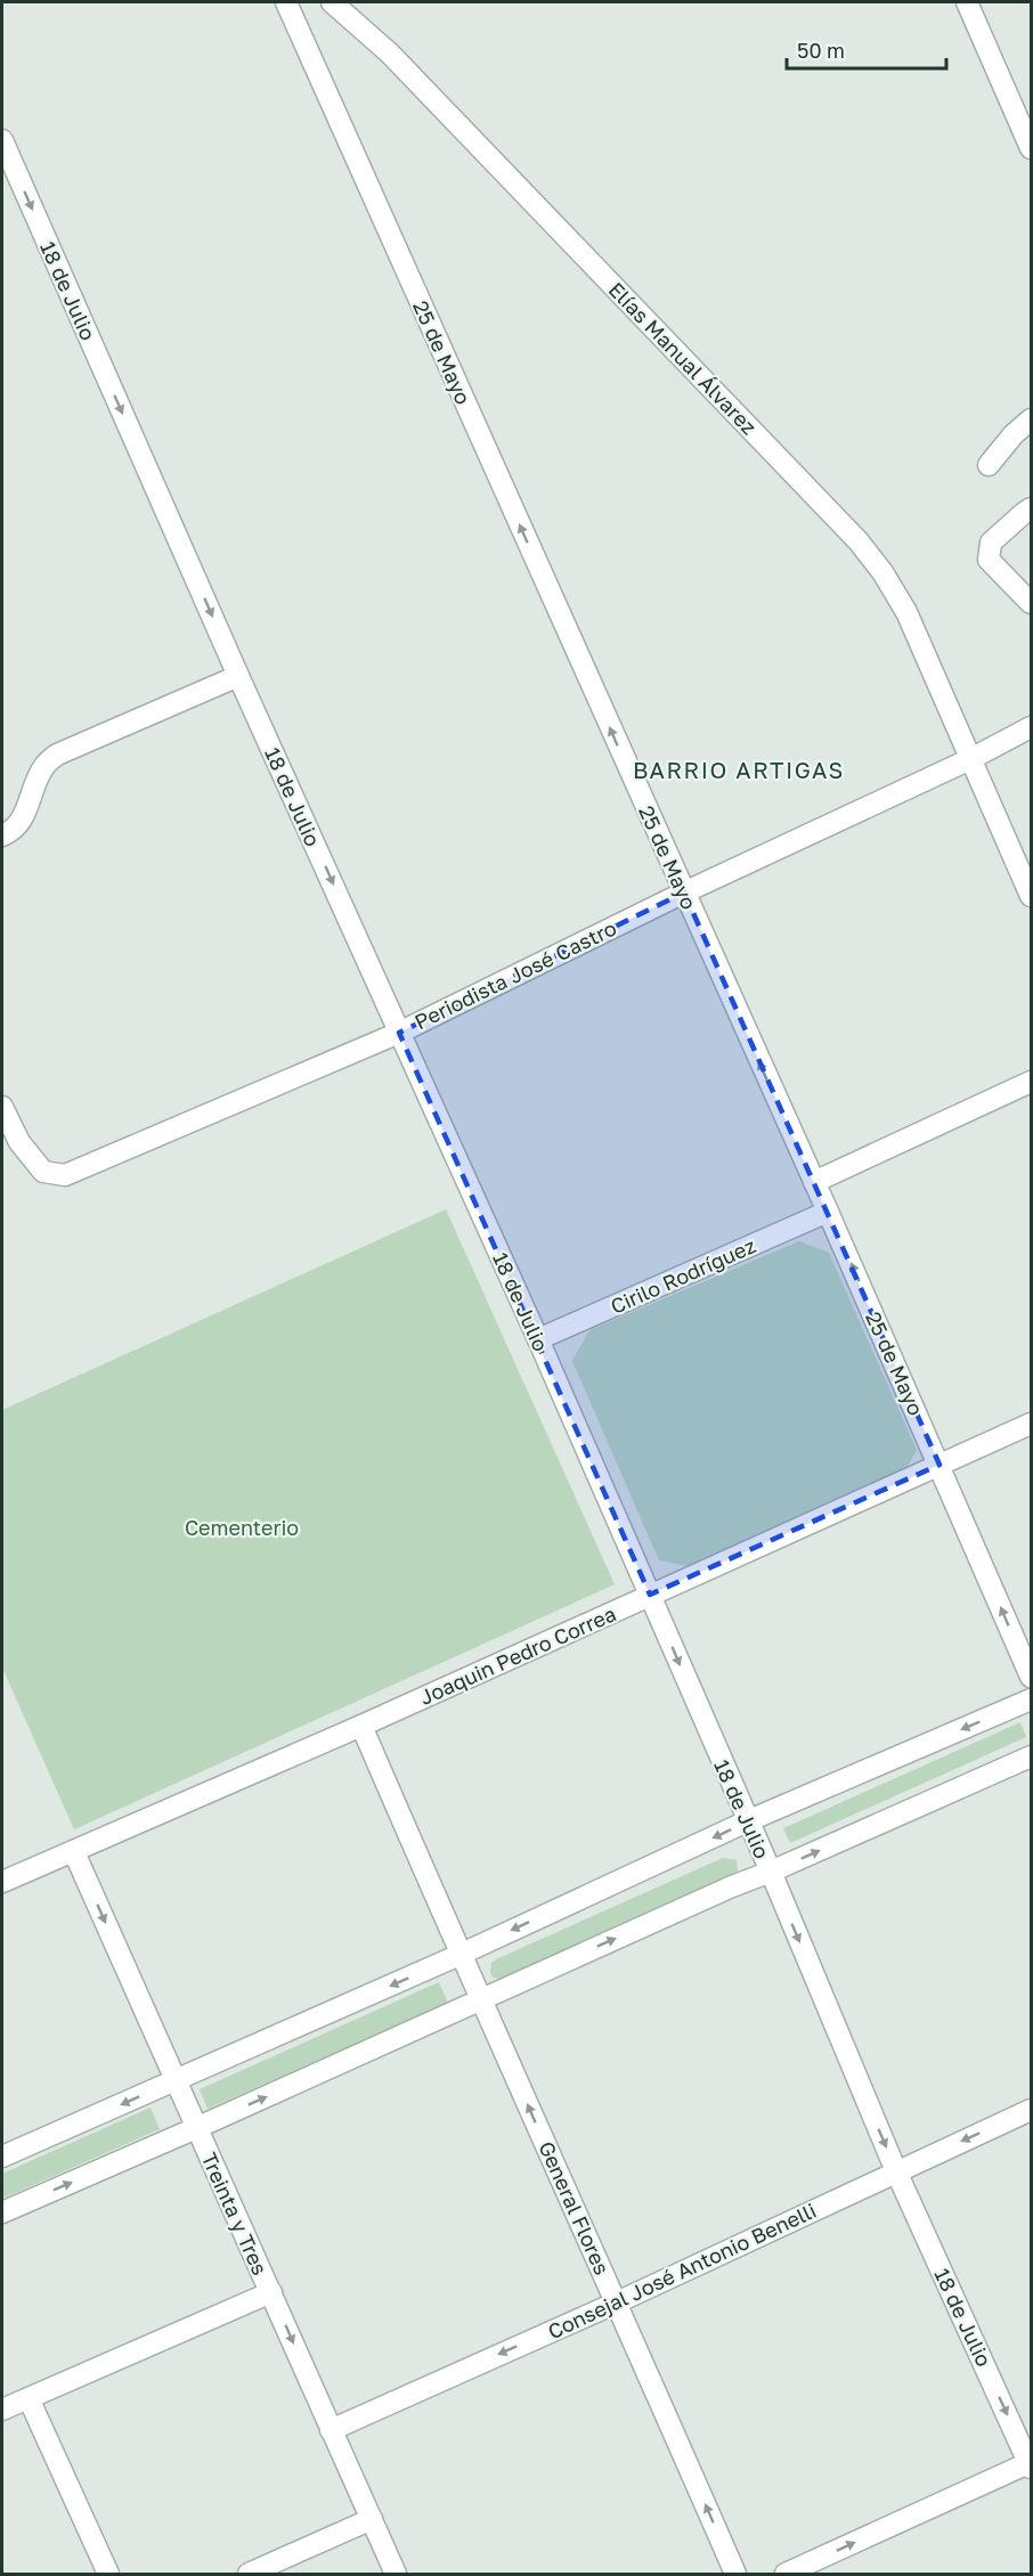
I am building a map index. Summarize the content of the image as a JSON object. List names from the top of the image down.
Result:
{
  "streets": {
    "street": [
      "18 de Julio",
      "25 de Mayo",
      "Elías Manual Álvarez",
      "Periodista José Castro",
      "Cirilo Rodríguez",
      "Joaquin Pedro Correa",
      "General Flores",
      "Treinta y Tres",
      "Consejal José Antonio Benelli"
    ]
  },
  "crossings": [
    ["18 de Julio", "Periodista José Castro"],
    ["18 de Julio", "Cirilo Rodríguez"],
    ["18 de Julio", "Joaquin Pedro Correa"],
    ["18 de Julio", "Consejal José Antonio Benelli"],
    ["25 de Mayo", "Periodista José Castro"],
    ["25 de Mayo", "Cirilo Rodríguez"],
    ["25 de Mayo", "Joaquin Pedro Correa"],
    ["Elías Manual Álvarez", "Periodista José Castro"],
    ["Joaquin Pedro Correa", "General Flores"],
    ["Joaquin Pedro Correa", "Treinta y Tres"],
    ["General Flores", "Consejal José Antonio Benelli"],
    ["Treinta y Tres", "Consejal José Antonio Benelli"]
  ],
  "one_way": [
    "18 de Julio",
    "25 de Mayo",
    "General Flores",
    "Treinta y Tres",
    "Consejal José Antonio Benelli"
  ],
  "districts": ["BARRIO ARTIGAS"],
  "parks": ["Cementerio"],
  "scale_bar": "50 m"
}
